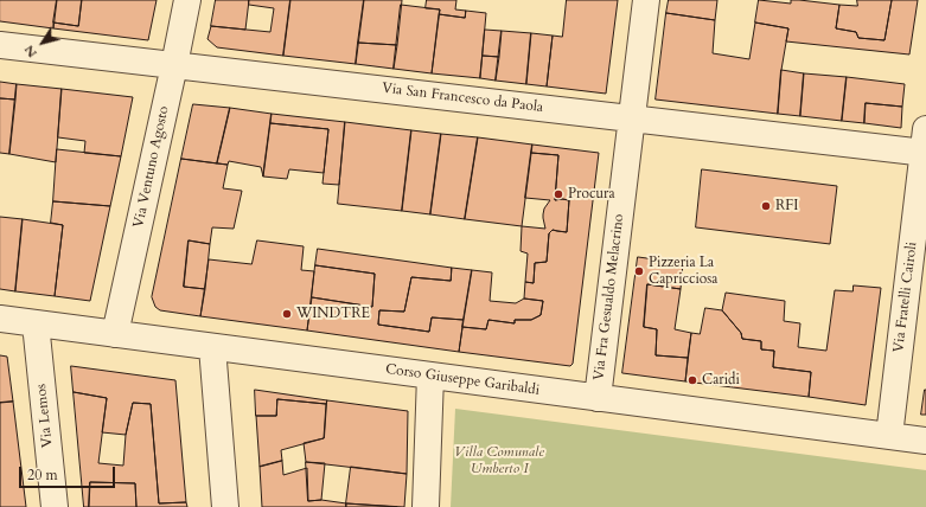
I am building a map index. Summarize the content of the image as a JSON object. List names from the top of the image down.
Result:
{
  "streets": {
    "street": [
      "Via San Francesco da Paola",
      "Via Ventuno Agosto",
      "Via Fra Gesualdo Melacrino",
      "Via Fratelli Cairoli",
      "Corso Giuseppe Garibaldi",
      "Via Lemos"
    ]
  },
  "crossings": [
    ["Via San Francesco da Paola", "Via Ventuno Agosto"],
    ["Via San Francesco da Paola", "Via Fra Gesualdo Melacrino"],
    ["Via San Francesco da Paola", "Via Fratelli Cairoli"],
    ["Via Ventuno Agosto", "Corso Giuseppe Garibaldi"],
    ["Via Fra Gesualdo Melacrino", "Corso Giuseppe Garibaldi"],
    ["Via Fratelli Cairoli", "Corso Giuseppe Garibaldi"],
    ["Corso Giuseppe Garibaldi", "Via Lemos"]
  ],
  "parks": ["Villa Comunale Umberto I"],
  "places": [
    "Procura",
    "RFI",
    "Pizzeria La Capricciosa",
    "WINDTRE",
    "Caridi"
  ],
  "scale_bar": "20 m",
  "north": "bottom left"
}
